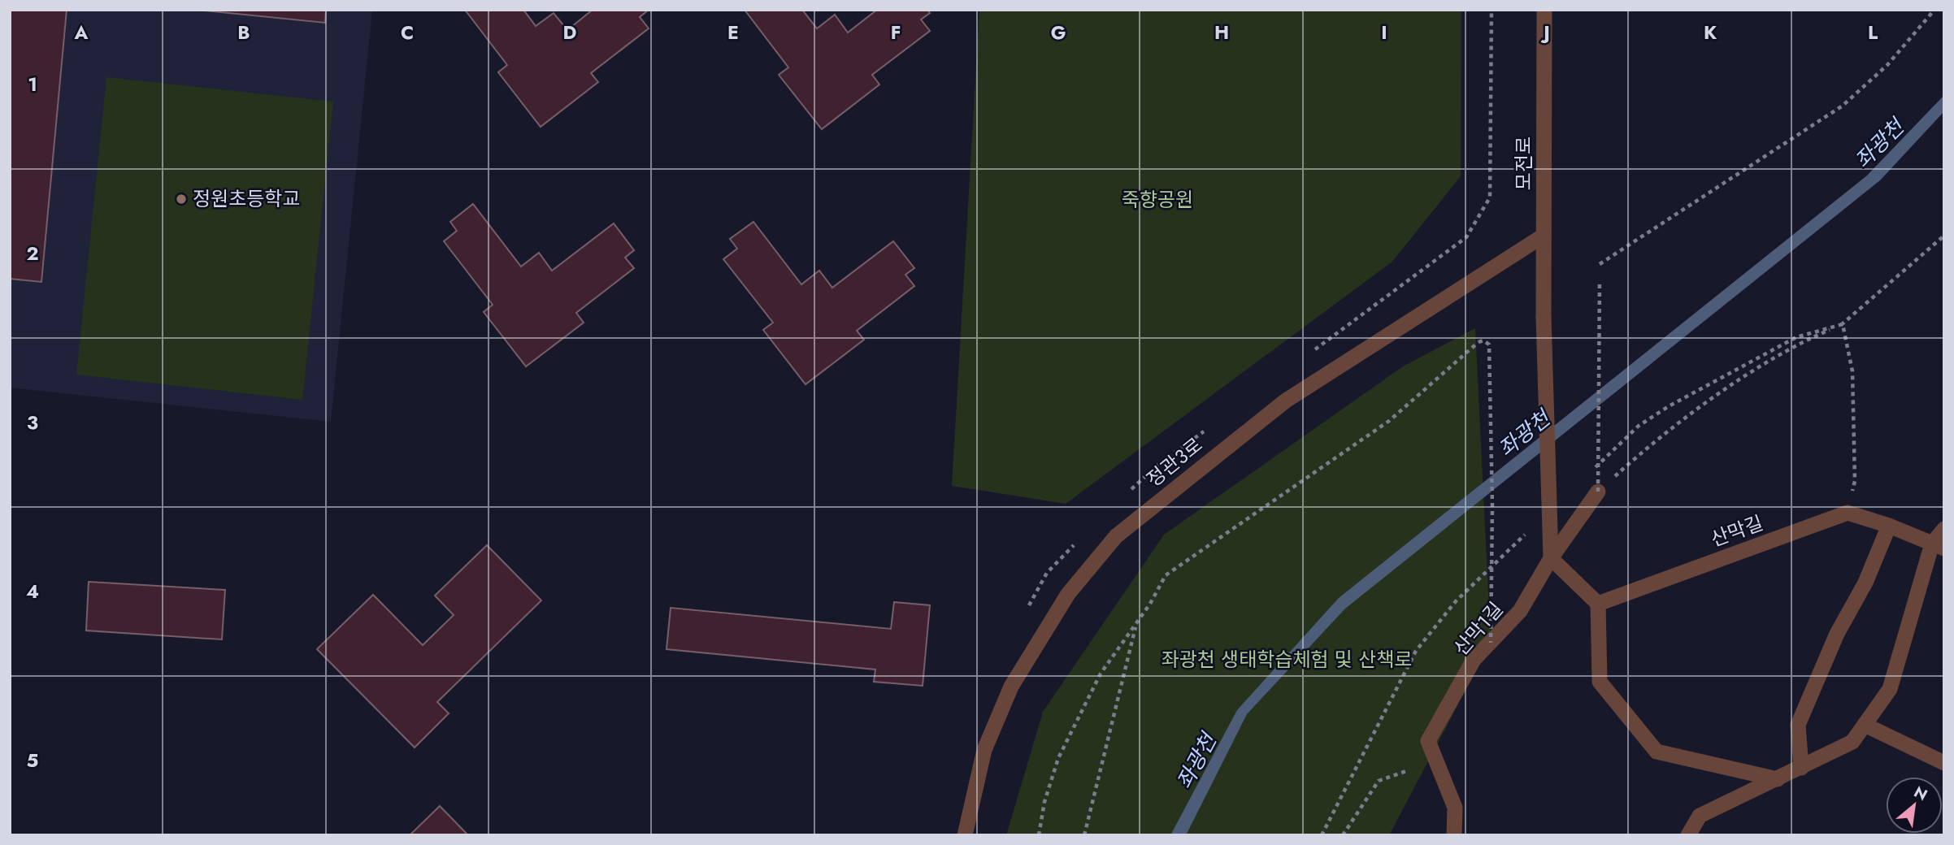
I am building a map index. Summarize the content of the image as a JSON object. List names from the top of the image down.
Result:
{
  "streets": {
    "street": [
      "모전로",
      "정관3로",
      "산막길",
      "산막1길"
    ]
  },
  "crossings": [
    ["모전로", "정관3로"],
    ["모전로", "산막1길"]
  ],
  "water": ["좌광천"],
  "parks": ["죽향공원", "좌광천 생태학습체험 및 산책로"],
  "places": ["정원초등학교"],
  "north": "top right",
  "grid": {
    "columns": [
      "A",
      "B",
      "C",
      "D",
      "E",
      "F",
      "G",
      "H",
      "I",
      "J",
      "K",
      "L"
    ],
    "rows": [
      "1",
      "2",
      "3",
      "4",
      "5"
    ]
  }
}
